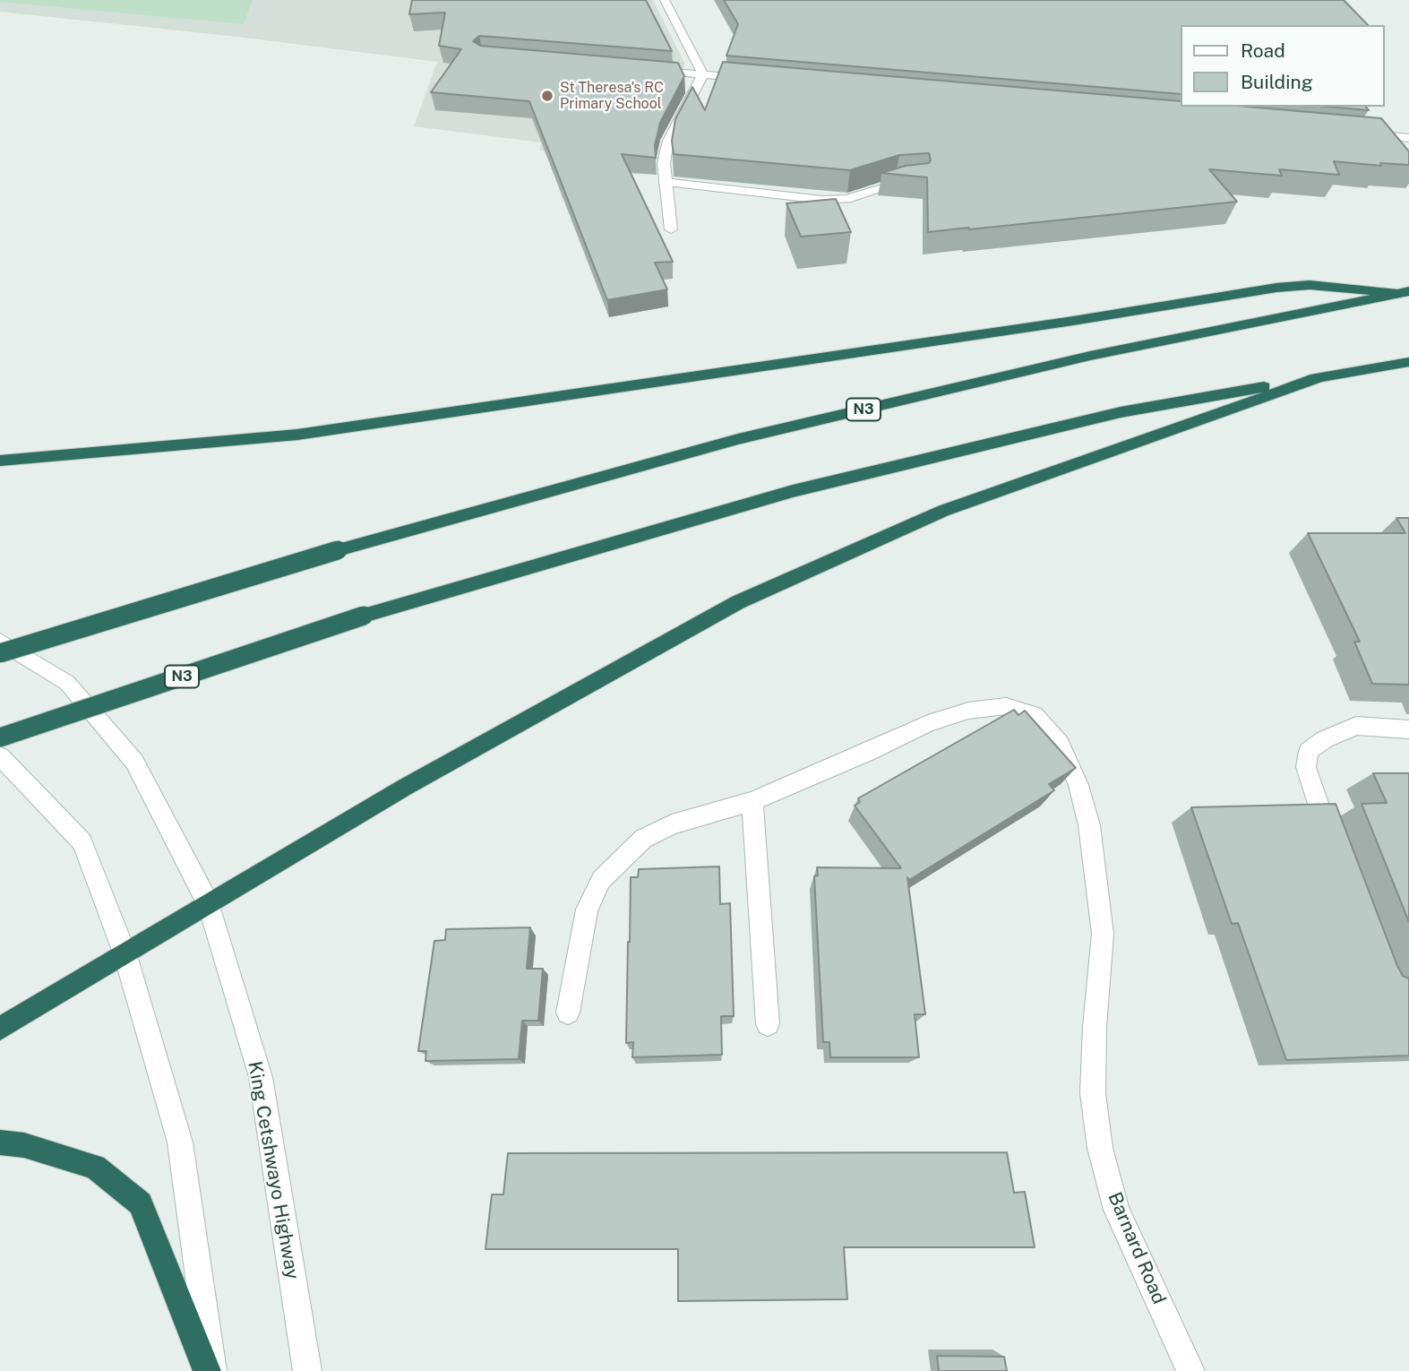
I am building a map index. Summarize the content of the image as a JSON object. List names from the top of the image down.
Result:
{
  "streets": {
    "highway": ["N3"],
    "street": ["King Cetshwayo Highway", "Barnard Road"]
  },
  "places": ["St Theresa's RC Primary School"],
  "legend": ["Road", "Building"]
}
